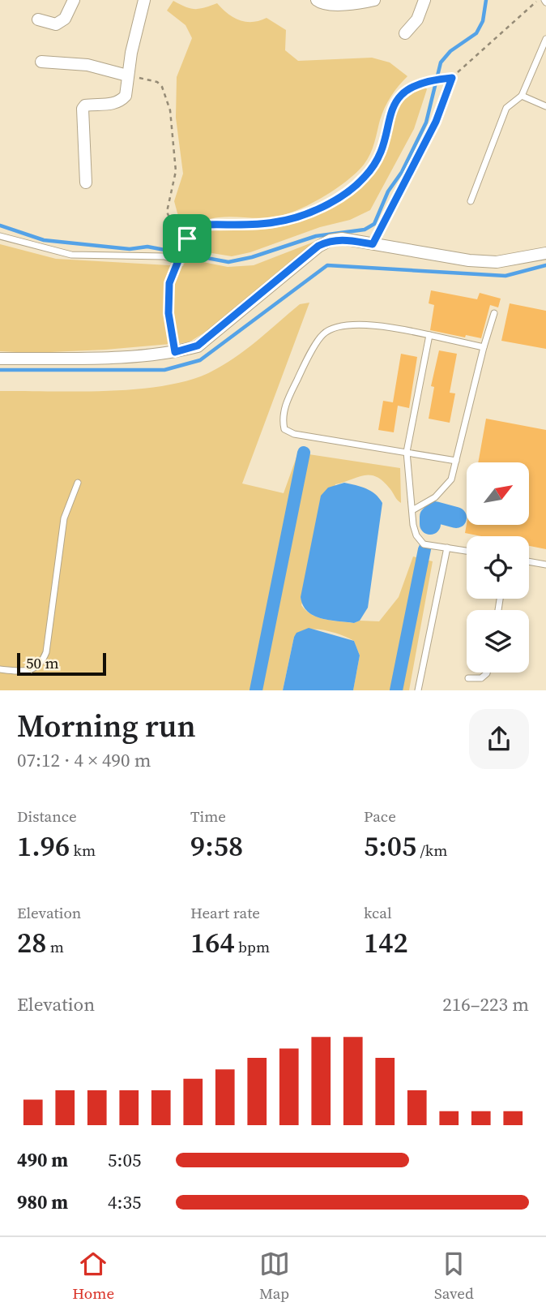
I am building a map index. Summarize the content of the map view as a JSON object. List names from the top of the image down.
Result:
{
  "scale_bar": "50 m",
  "north": "top right",
  "page": {
    "scale": "50 m",
    "heading": ["Morning run", "07:12 · 4 × 490 m"],
    "stats": [
      ["Distance", "1.96 km"],
      ["Time", "9:58"],
      ["Pace", "5:05 /km"],
      ["Elevation", "28 m"],
      ["Heart rate", "164 bpm"],
      ["kcal", "142"]
    ],
    "chart": ["Elevation", "216–223 m"],
    "list": [
      {
        "name": "490 m",
        "note": "5:05"
      },
      {
        "name": "980 m",
        "note": "4:35"
      }
    ],
    "tabs": ["Home", "Map", "Saved"]
  }
}
